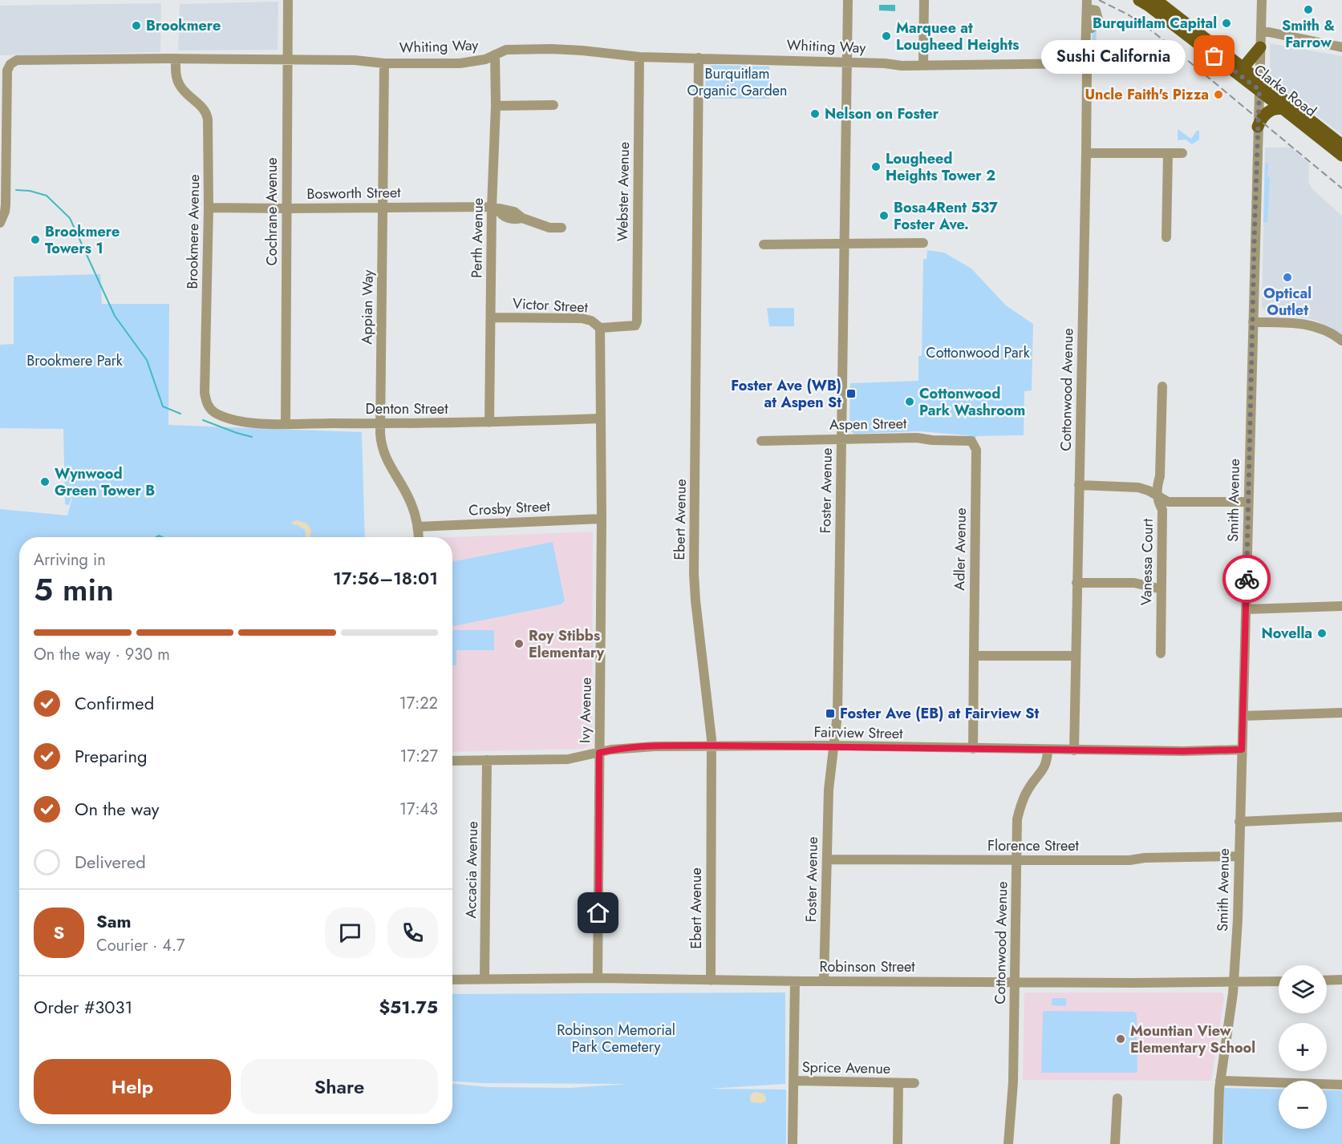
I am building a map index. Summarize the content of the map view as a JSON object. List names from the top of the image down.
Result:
{
  "streets": {
    "main road": ["Clarke Road"],
    "street": [
      "Whiting Way",
      "Webster Avenue",
      "Bosworth Street",
      "Cochrane Avenue",
      "Brookmere Avenue",
      "Perth Avenue",
      "Victor Street",
      "Appian Way",
      "Cottonwood Avenue",
      "Denton Street",
      "Aspen Street",
      "Foster Avenue",
      "Smith Avenue",
      "Crosby Street",
      "Ebert Avenue",
      "Adler Avenue",
      "Vanessa Court",
      "Ivy Avenue",
      "Fairview Street",
      "Florence Street",
      "Accacia Avenue",
      "Robinson Street",
      "Sprice Avenue"
    ]
  },
  "crossings": [
    ["Whiting Way", "Webster Avenue"],
    ["Whiting Way", "Cochrane Avenue"],
    ["Whiting Way", "Brookmere Avenue"],
    ["Whiting Way", "Perth Avenue"],
    ["Whiting Way", "Appian Way"],
    ["Whiting Way", "Cottonwood Avenue"],
    ["Whiting Way", "Foster Avenue"],
    ["Whiting Way", "Ebert Avenue"],
    ["Clarke Road", "Smith Avenue"],
    ["Webster Avenue", "Victor Street"],
    ["Bosworth Street", "Cochrane Avenue"],
    ["Bosworth Street", "Brookmere Avenue"],
    ["Bosworth Street", "Perth Avenue"],
    ["Bosworth Street", "Appian Way"],
    ["Cochrane Avenue", "Denton Street"],
    ["Brookmere Avenue", "Denton Street"],
    ["Perth Avenue", "Victor Street"],
    ["Perth Avenue", "Denton Street"],
    ["Victor Street", "Ivy Avenue"],
    ["Appian Way", "Denton Street"],
    ["Appian Way", "Crosby Street"],
    ["Cottonwood Avenue", "Fairview Street"],
    ["Cottonwood Avenue", "Florence Street"],
    ["Cottonwood Avenue", "Robinson Street"],
    ["Denton Street", "Ivy Avenue"],
    ["Aspen Street", "Foster Avenue"],
    ["Aspen Street", "Adler Avenue"],
    ["Foster Avenue", "Fairview Street"],
    ["Foster Avenue", "Florence Street"],
    ["Foster Avenue", "Robinson Street"],
    ["Smith Avenue", "Fairview Street"],
    ["Smith Avenue", "Florence Street"],
    ["Smith Avenue", "Robinson Street"],
    ["Crosby Street", "Ivy Avenue"],
    ["Ebert Avenue", "Fairview Street"],
    ["Ebert Avenue", "Robinson Street"],
    ["Adler Avenue", "Fairview Street"],
    ["Ivy Avenue", "Fairview Street"],
    ["Ivy Avenue", "Robinson Street"],
    ["Fairview Street", "Accacia Avenue"],
    ["Accacia Avenue", "Robinson Street"]
  ],
  "parks": [
    "Burquitlam Organic Garden",
    "Cottonwood Park",
    "Brookmere Park",
    "Robinson Memorial Park Cemetery"
  ],
  "places": {
    "other": [
      "Smith & Farrow",
      "Burquitlam Capital",
      "Brookmere",
      "Marquee at Lougheed Heights",
      "Sushi California",
      "Uncle Faith's Pizza",
      "Nelson on Foster",
      "Lougheed Heights Tower 2",
      "Bosa4Rent 537 Foster Ave.",
      "Brookmere Towers 1",
      "Optical Outlet",
      "Cottonwood Park Washroom",
      "Wynwood Green Tower B",
      "Novella",
      "Roy Stibbs Elementary",
      "Mountian View Elementary School"
    ],
    "transit": ["Foster Ave (WB) at Aspen St", "Foster Ave (EB) at Fairview St"]
  },
  "page": {
    "bubble": "Sushi California",
    "heading": ["5 min", "Arriving in", "17:56–18:01"],
    "panel": [
      "Sam",
      "Courier · 4.7",
      "Order #3031",
      "$51.75"
    ],
    "bar": "On the way · 930 m",
    "list": [
      ["Confirmed", "17:22"],
      ["Preparing", "17:27"],
      ["On the way", "17:43"],
      "Delivered"
    ],
    "round": "S",
    "map_buttons": ["+", "−"],
    "buttons": ["Help", "Share"]
  }
}
